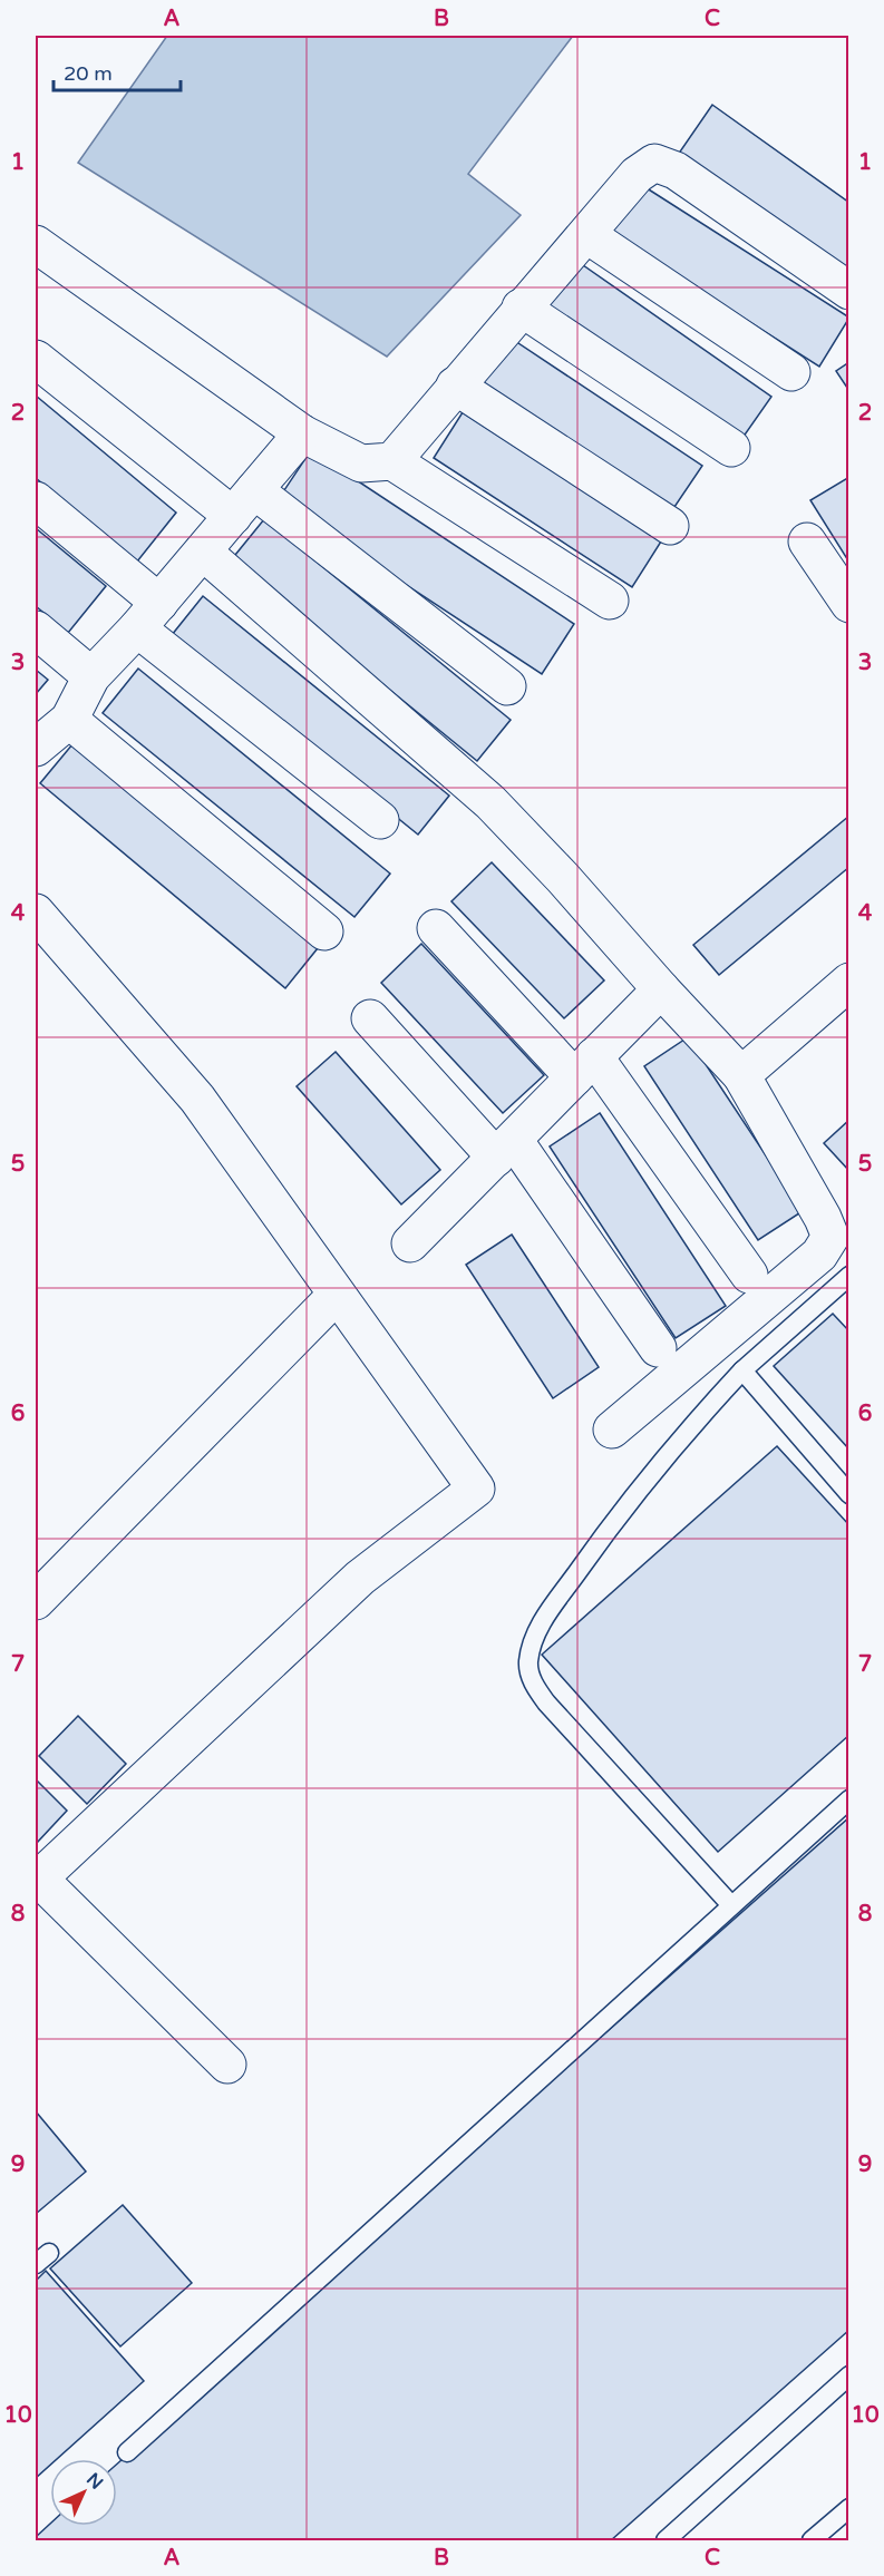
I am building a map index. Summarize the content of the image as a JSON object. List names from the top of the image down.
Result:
{
  "scale_bar": "20 m",
  "north": "top right",
  "grid": {
    "columns": ["A", "B", "C"],
    "rows": [
      "1",
      "2",
      "3",
      "4",
      "5",
      "6",
      "7",
      "8",
      "9",
      "10"
    ]
  }
}
